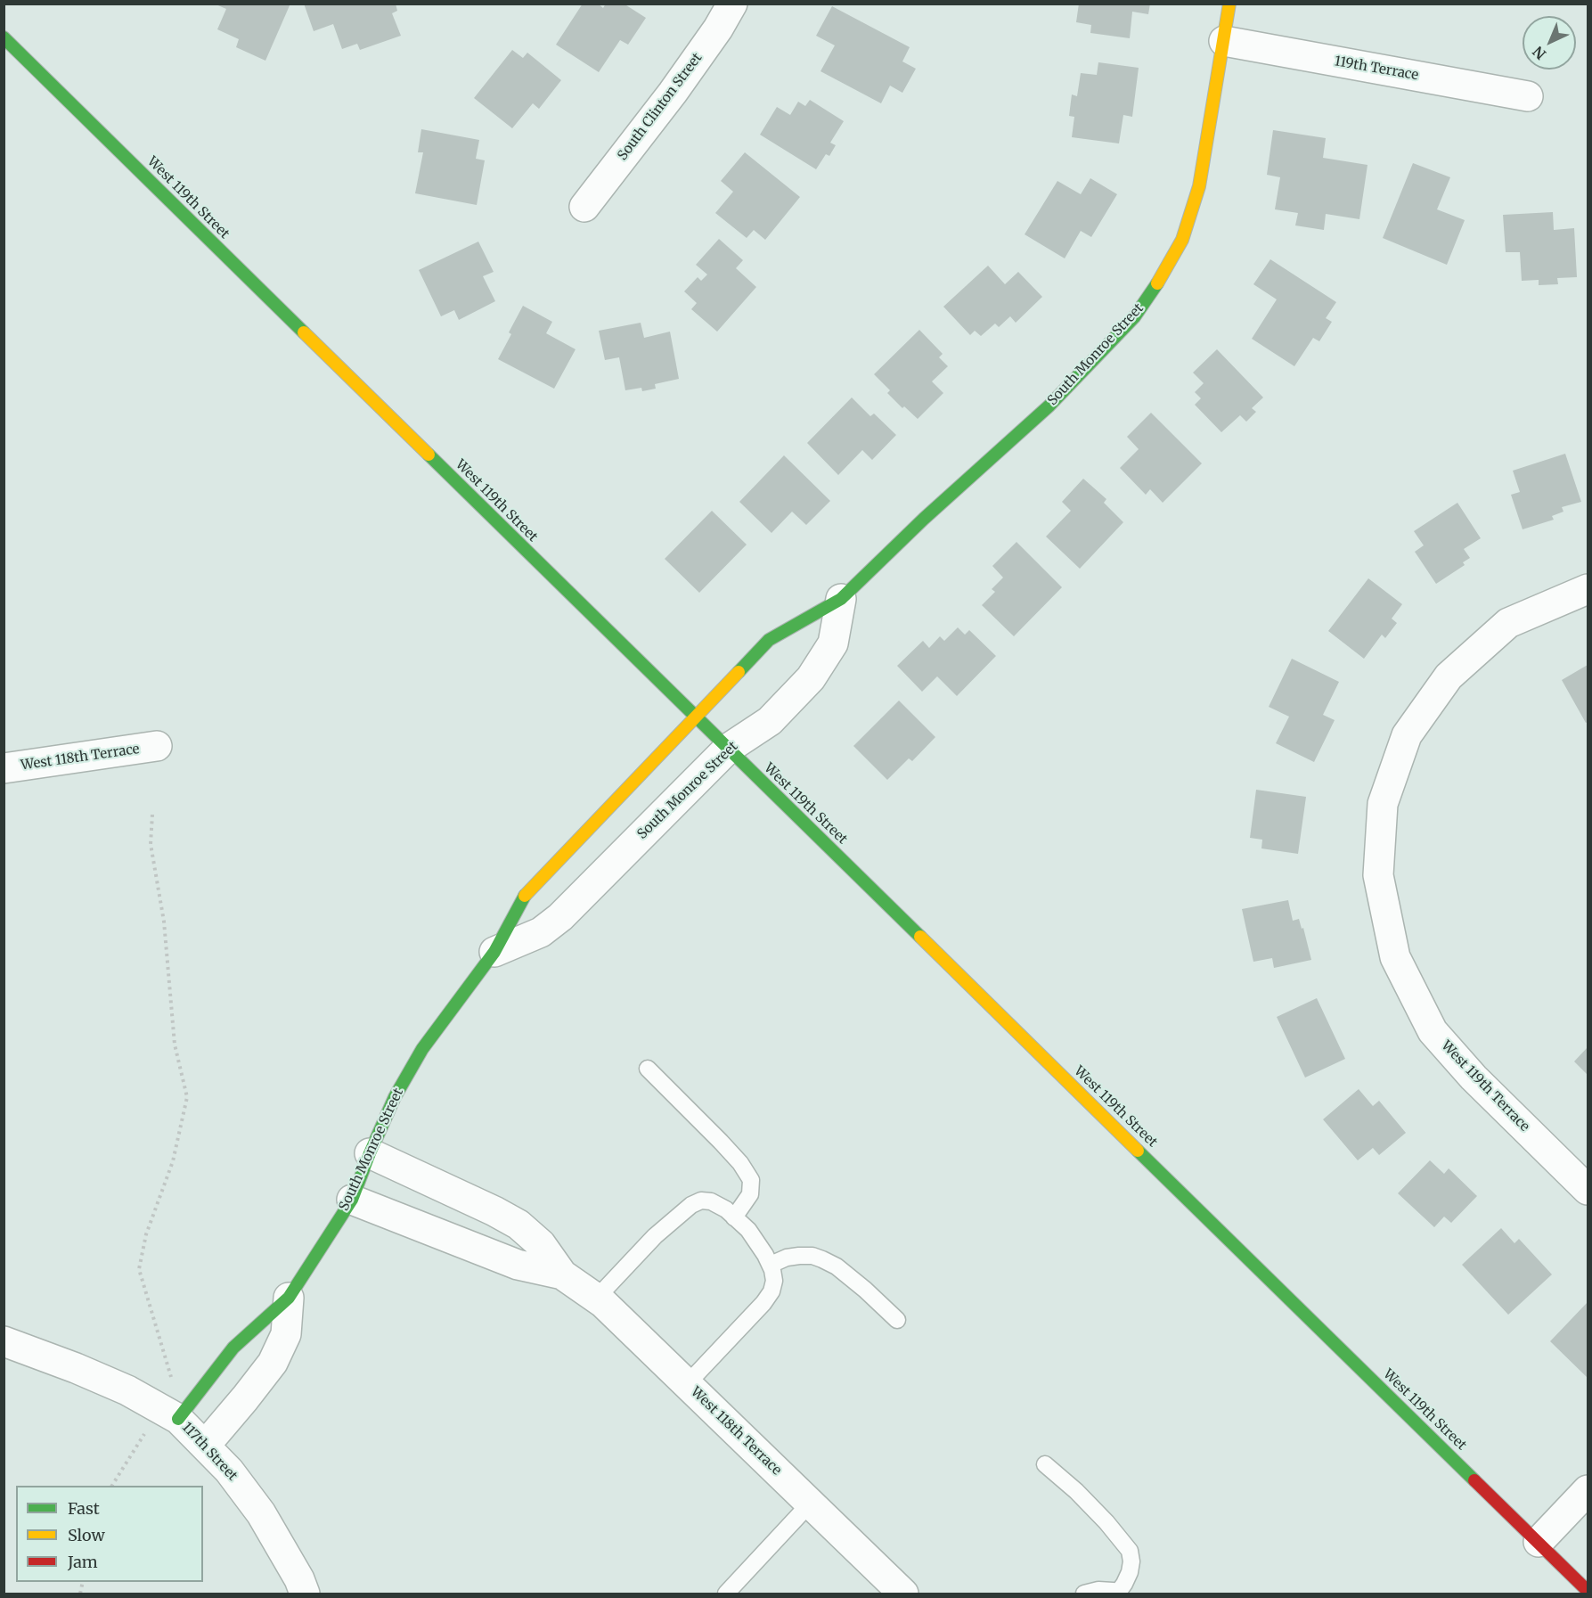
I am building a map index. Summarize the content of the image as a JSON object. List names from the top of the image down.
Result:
{
  "streets": {
    "main road": ["West 119th Street", "South Monroe Street"],
    "street": [
      "119th Terrace",
      "South Clinton Street",
      "West 118th Terrace",
      "West 119th Terrace",
      "117th Street"
    ]
  },
  "crossings": [
    ["119th Terrace", "South Monroe Street"],
    ["West 119th Street", "South Monroe Street"],
    ["South Monroe Street", "West 118th Terrace"],
    ["South Monroe Street", "117th Street"]
  ],
  "legend": ["Fast", "Slow", "Jam"],
  "north": "bottom left"
}
